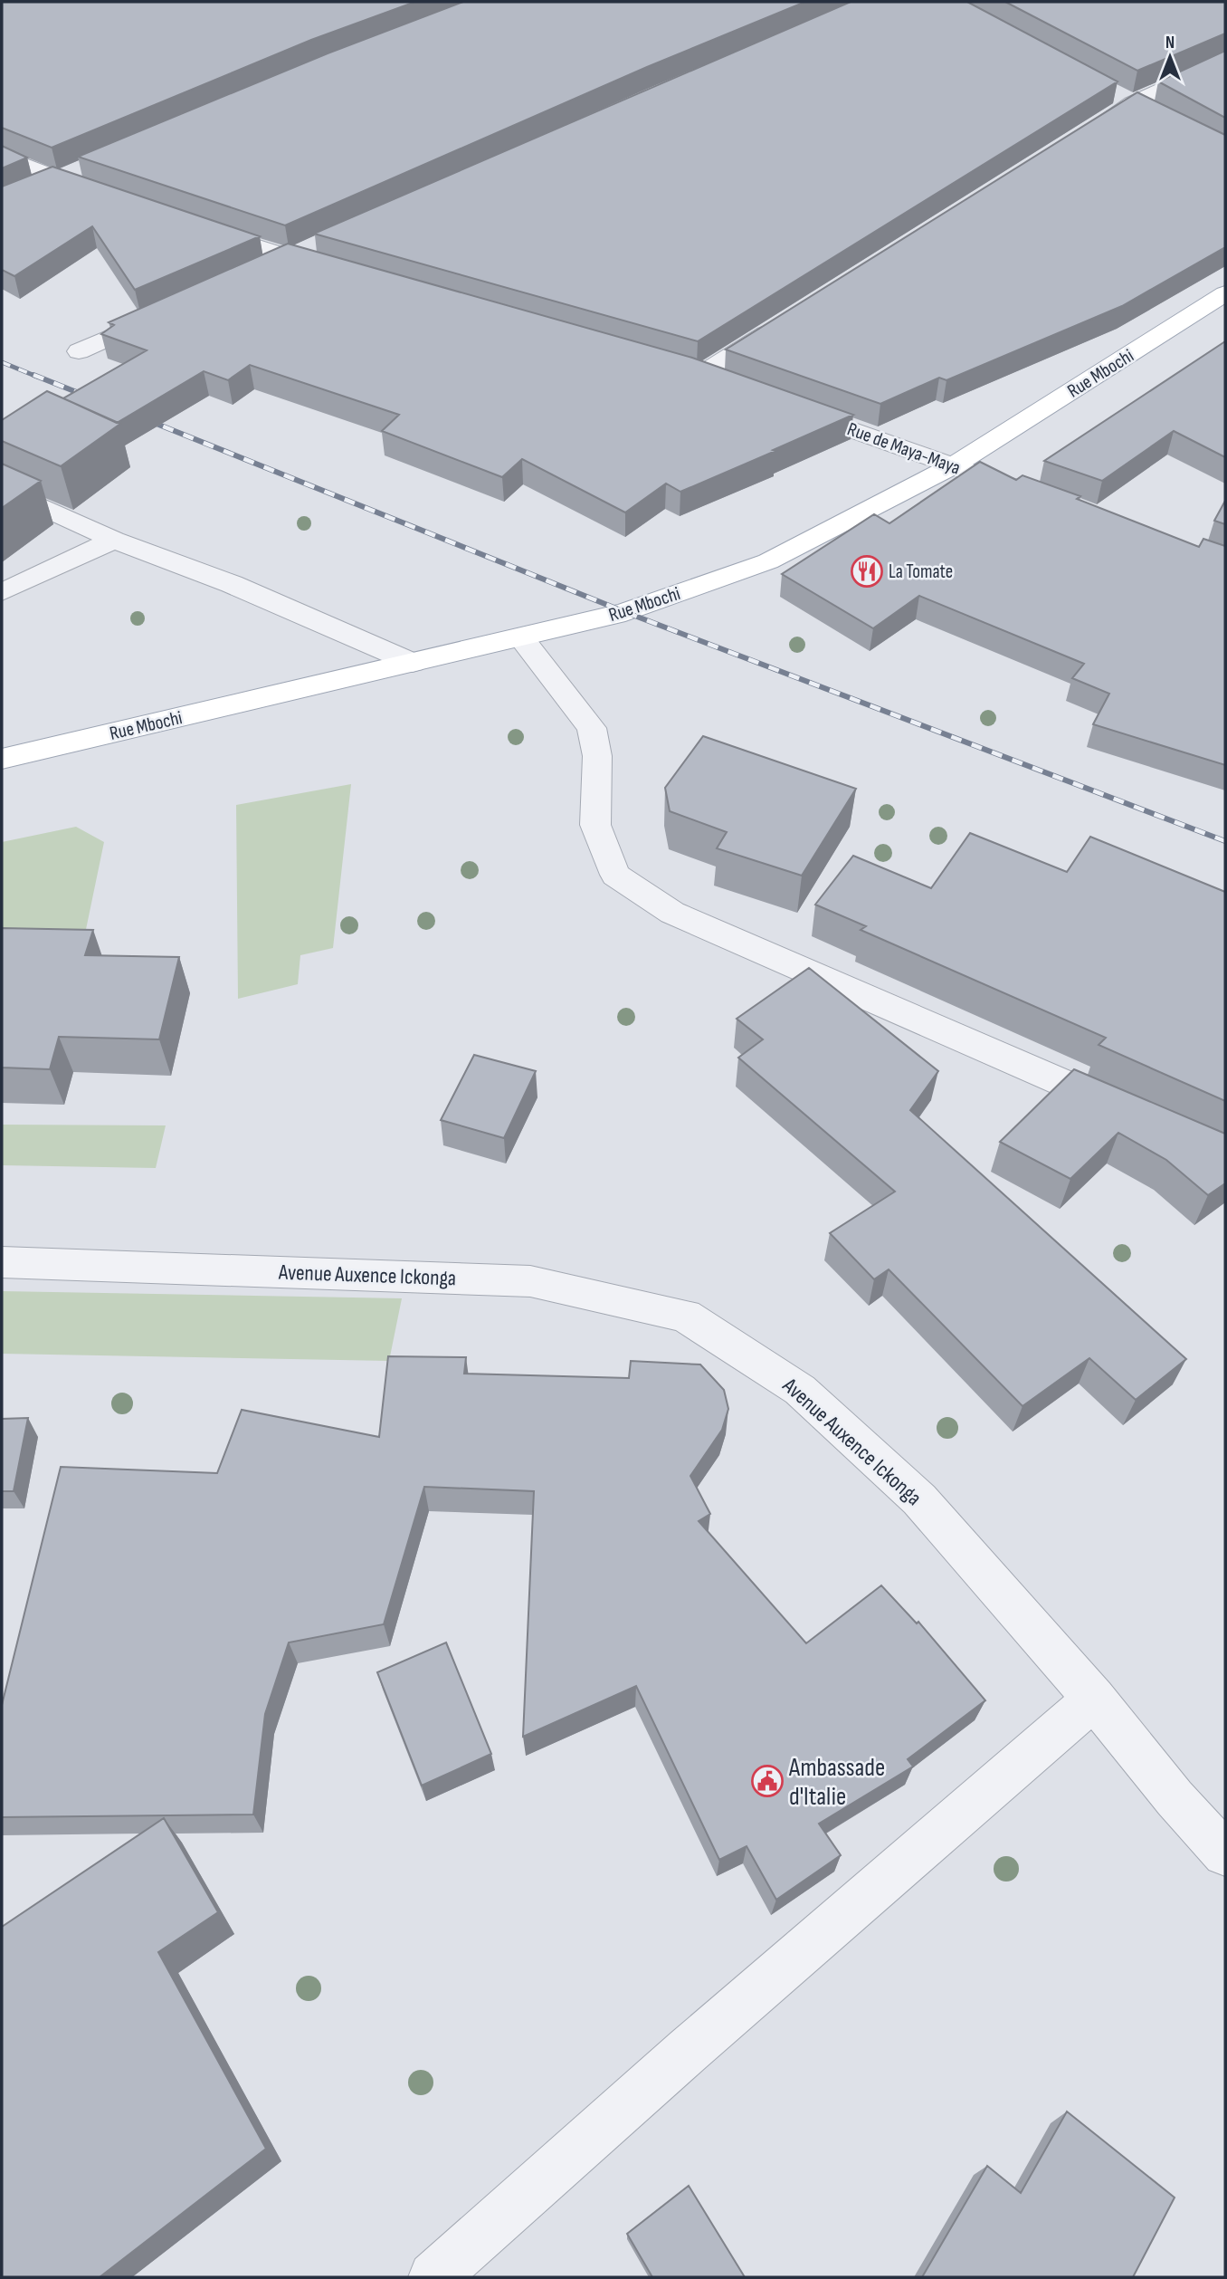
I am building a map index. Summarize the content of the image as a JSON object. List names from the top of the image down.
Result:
{
  "streets": {
    "main road": ["Rue Mbochi"],
    "street": ["Rue de Maya-Maya", "Avenue Auxence Ickonga"]
  },
  "crossings": [
    ["Rue Mbochi", "Rue de Maya-Maya"]
  ],
  "places": {
    "restaurant": ["La Tomate"],
    "public building": ["Ambassade d'Italie"]
  },
  "north": "top"
}
